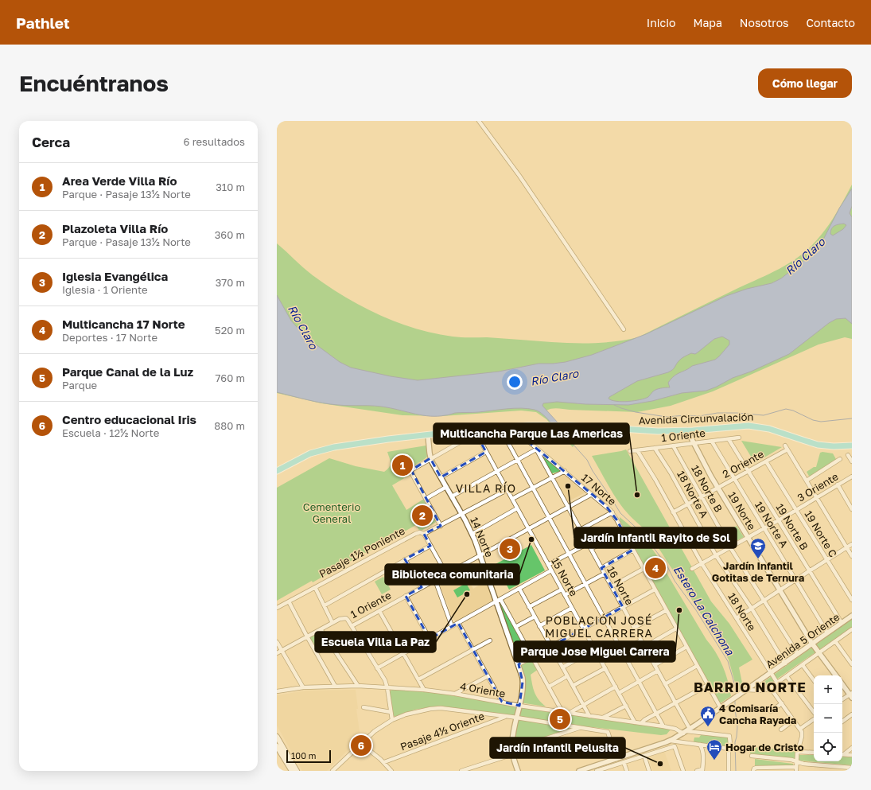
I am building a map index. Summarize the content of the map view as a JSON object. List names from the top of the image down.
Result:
{
  "streets": {
    "main road": ["Avenida Circunvalación"],
    "street": [
      "1 Oriente",
      "2 Oriente",
      "3 Oriente",
      "18 Norte B",
      "17 Norte",
      "18 Norte A",
      "19 Norte",
      "19 Norte A",
      "19 Norte B",
      "19 Norte C",
      "14 Norte",
      "Pasaje 1½ Poniente",
      "15 Norte",
      "16 Norte",
      "18 Norte",
      "Avenida 5 Oriente",
      "4 Oriente",
      "Pasaje 4½ Oriente"
    ]
  },
  "crossings": [
    ["Avenida Circunvalación", "19 Norte"],
    ["Avenida Circunvalación", "14 Norte"],
    ["1 Oriente", "18 Norte B"],
    ["1 Oriente", "17 Norte"],
    ["1 Oriente", "18 Norte A"],
    ["1 Oriente", "19 Norte"],
    ["1 Oriente", "19 Norte A"],
    ["1 Oriente", "19 Norte B"],
    ["1 Oriente", "14 Norte"],
    ["1 Oriente", "15 Norte"],
    ["1 Oriente", "16 Norte"],
    ["1 Oriente", "18 Norte"],
    ["2 Oriente", "18 Norte B"],
    ["2 Oriente", "18 Norte A"],
    ["2 Oriente", "19 Norte"],
    ["2 Oriente", "19 Norte A"],
    ["2 Oriente", "19 Norte B"],
    ["2 Oriente", "19 Norte C"],
    ["2 Oriente", "18 Norte"],
    ["3 Oriente", "18 Norte B"],
    ["3 Oriente", "18 Norte A"],
    ["3 Oriente", "19 Norte"],
    ["3 Oriente", "19 Norte A"],
    ["3 Oriente", "19 Norte B"],
    ["3 Oriente", "19 Norte C"],
    ["3 Oriente", "18 Norte"],
    ["18 Norte B", "Avenida 5 Oriente"],
    ["17 Norte", "15 Norte"],
    ["17 Norte", "Avenida 5 Oriente"],
    ["18 Norte A", "Avenida 5 Oriente"],
    ["19 Norte", "Avenida 5 Oriente"],
    ["19 Norte A", "Avenida 5 Oriente"],
    ["19 Norte B", "Avenida 5 Oriente"],
    ["14 Norte", "Pasaje 1½ Poniente"],
    ["14 Norte", "4 Oriente"],
    ["Pasaje 1½ Poniente", "15 Norte"],
    ["15 Norte", "4 Oriente"],
    ["16 Norte", "Avenida 5 Oriente"],
    ["16 Norte", "4 Oriente"],
    ["18 Norte", "Avenida 5 Oriente"],
    ["Avenida 5 Oriente", "4 Oriente"]
  ],
  "districts": ["VILLA RÍO", "POBLACIÓN JOSÉ MIGUEL CARRERA", "BARRIO NORTE"],
  "water": ["Río Claro", "Estero La Calchona"],
  "parks": ["Cementerio General"],
  "places": {
    "other": [
      "Jardín Infantil Rayito de Sol",
      "Multicancha Parque Las Americas",
      "Biblioteca comunitaria",
      "Escuela Villa La Paz",
      "Parque Jose Miguel Carrera",
      "Jardín Infantil Pelusita"
    ],
    "school or university": ["Jardín Infantil Gotitas de Ternura"],
    "public building": ["4 Comisaría Cancha Rayada"],
    "hotel": ["Hogar de Cristo"]
  },
  "scale_bar": "100 m",
  "page": {
    "header": "Pathlet",
    "nav": [
      "Inicio",
      "Mapa",
      "Nosotros",
      "Contacto"
    ],
    "buttons": "Cómo llegar",
    "title": "Encuéntranos",
    "heading": ["Cerca", "6 resultados"],
    "list": [
      {
        "mark": "1",
        "name": "Area Verde Villa Río",
        "note": "Parque · Pasaje 13½ Norte",
        "value": "310 m"
      },
      {
        "mark": "2",
        "name": "Plazoleta Villa Río",
        "note": "Parque · Pasaje 13½ Norte",
        "value": "360 m"
      },
      {
        "mark": "3",
        "name": "Iglesia Evangélica",
        "note": "Iglesia · 1 Oriente",
        "value": "370 m"
      },
      {
        "mark": "4",
        "name": "Multicancha 17 Norte",
        "note": "Deportes · 17 Norte",
        "value": "520 m"
      },
      {
        "mark": "5",
        "name": "Parque Canal de la Luz",
        "note": "Parque",
        "value": "760 m"
      },
      {
        "mark": "6",
        "name": "Centro educacional Iris",
        "note": "Escuela · 12½ Norte",
        "value": "880 m"
      }
    ],
    "pins": [
      "1",
      "2",
      "3",
      "4",
      "5",
      "6"
    ],
    "map_buttons": ["+", "−"],
    "scale": "100 m"
  }
}
